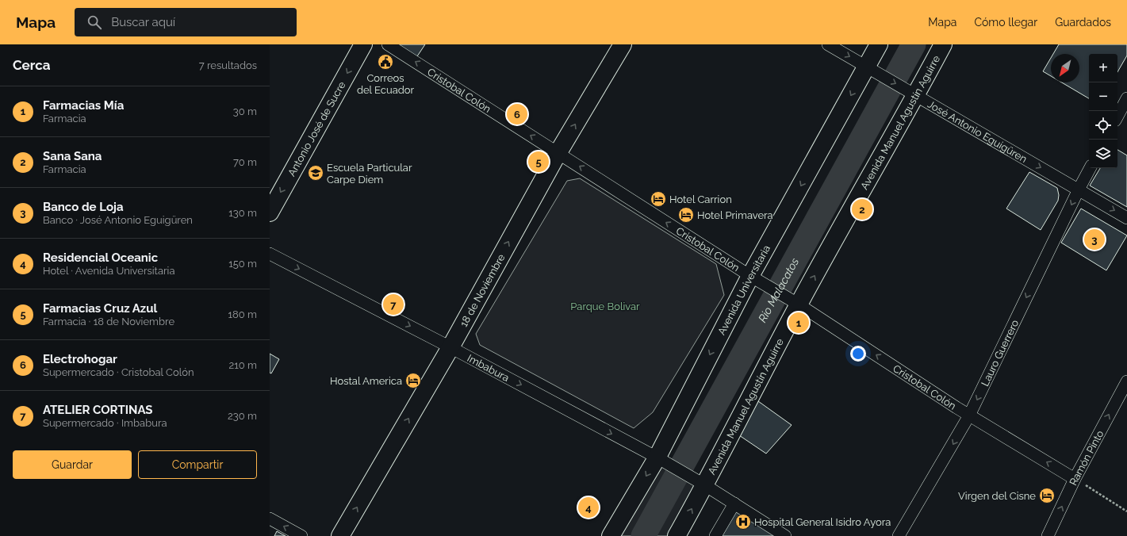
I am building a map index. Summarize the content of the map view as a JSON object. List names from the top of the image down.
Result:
{
  "streets": {
    "main road": [
      "Avenida Manuel Agustín Aguirre",
      "Antonio José de Sucre",
      "Avenida Universitaria",
      "18 de Noviembre"
    ],
    "street": [
      "Cristobal Colón",
      "José Antonio Eguigüren",
      "Lauro Guerrero",
      "Imbabura",
      "Ramón Pinto"
    ]
  },
  "crossings": [
    ["Cristobal Colón", "Avenida Manuel Agustín Aguirre"],
    ["Cristobal Colón", "Avenida Universitaria"],
    ["Cristobal Colón", "18 de Noviembre"],
    ["Cristobal Colón", "Lauro Guerrero"],
    ["Cristobal Colón", "Ramón Pinto"],
    ["Avenida Manuel Agustín Aguirre", "José Antonio Eguigüren"],
    ["Avenida Manuel Agustín Aguirre", "Imbabura"],
    ["José Antonio Eguigüren", "Avenida Universitaria"],
    ["José Antonio Eguigüren", "Lauro Guerrero"],
    ["Avenida Universitaria", "Imbabura"],
    ["18 de Noviembre", "Imbabura"]
  ],
  "one_way": [
    "Cristobal Colón",
    "Avenida Manuel Agustín Aguirre",
    "Antonio José de Sucre",
    "José Antonio Eguigüren",
    "Avenida Universitaria",
    "18 de Noviembre",
    "Lauro Guerrero",
    "Imbabura",
    "Ramón Pinto"
  ],
  "water": ["Rio Malacatos"],
  "parks": ["Parque Bolivar"],
  "places": {
    "public building": ["Correos del Ecuador"],
    "school or university": ["Escuela Particular Carpe Diem"],
    "hotel": [
      "Hotel Carrion",
      "Hotel Primavera",
      "Hostal America",
      "Virgen del Cisne"
    ],
    "hospital": ["Hospital General Isidro Ayora"]
  },
  "north": "bottom left",
  "page": {
    "header": "Mapa",
    "search": "Buscar aquí",
    "nav": ["Mapa", "Cómo llegar", "Guardados"],
    "heading": ["Cerca", "7 resultados"],
    "map_buttons": ["+", "−"],
    "list": [
      {
        "mark": "1",
        "name": "Farmacias Mía",
        "note": "Farmacia",
        "value": "30 m"
      },
      {
        "mark": "2",
        "name": "Sana Sana",
        "note": "Farmacia",
        "value": "70 m"
      },
      {
        "mark": "3",
        "name": "Banco de Loja",
        "note": "Banco · José Antonio Eguigüren",
        "value": "130 m"
      },
      {
        "mark": "4",
        "name": "Residencial Oceanic",
        "note": "Hotel · Avenida Universitaria",
        "value": "150 m"
      },
      {
        "mark": "5",
        "name": "Farmacias Cruz Azul",
        "note": "Farmacia · 18 de Noviembre",
        "value": "180 m"
      },
      {
        "mark": "6",
        "name": "Electrohogar",
        "note": "Supermercado · Cristobal Colón",
        "value": "210 m"
      },
      {
        "mark": "7",
        "name": "ATELIER CORTINAS",
        "note": "Supermercado · Imbabura",
        "value": "230 m"
      }
    ],
    "pins": [
      "6",
      "5",
      "2",
      "3",
      "7",
      "1",
      "4"
    ],
    "buttons": ["Guardar", "Compartir"]
  }
}
